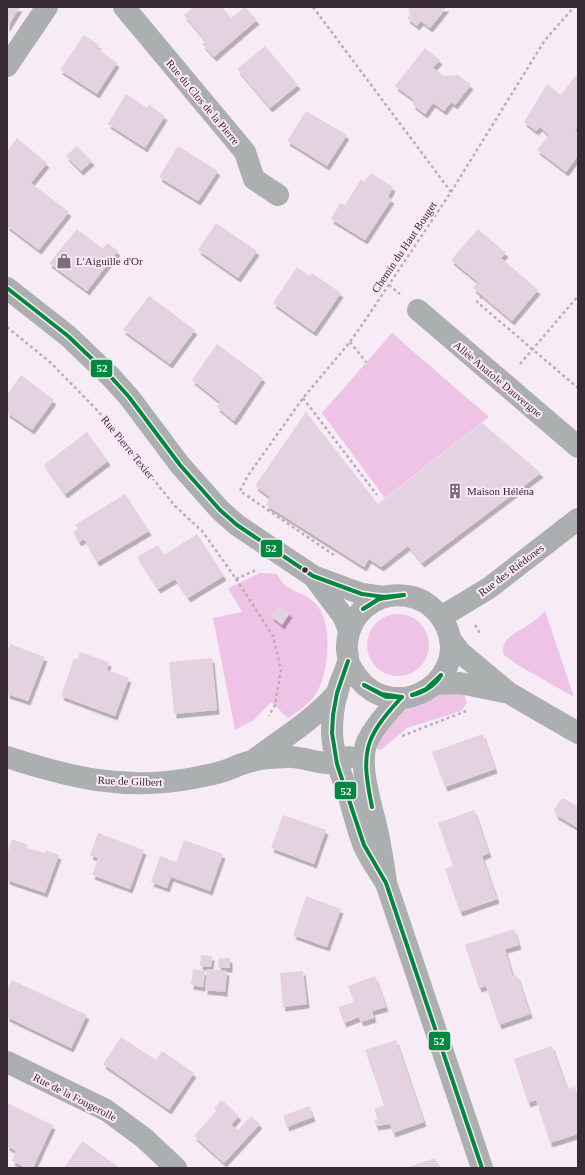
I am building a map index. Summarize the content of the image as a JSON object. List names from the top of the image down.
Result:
{
  "streets": {
    "street": [
      "Rue du Clos de la Pierre",
      "Allée Anatole Dauvergne",
      "Rue des Riédones",
      "Rue de Gilbert",
      "Rue de la Fougerolle"
    ],
    "path": ["Chemin du Haut Bouget", "Rue Pierre Texier"]
  },
  "places": {
    "shop": ["L'Aiguille d'Or"],
    "building": ["Maison Héléna"]
  },
  "lines": ["transit line 52"]
}
